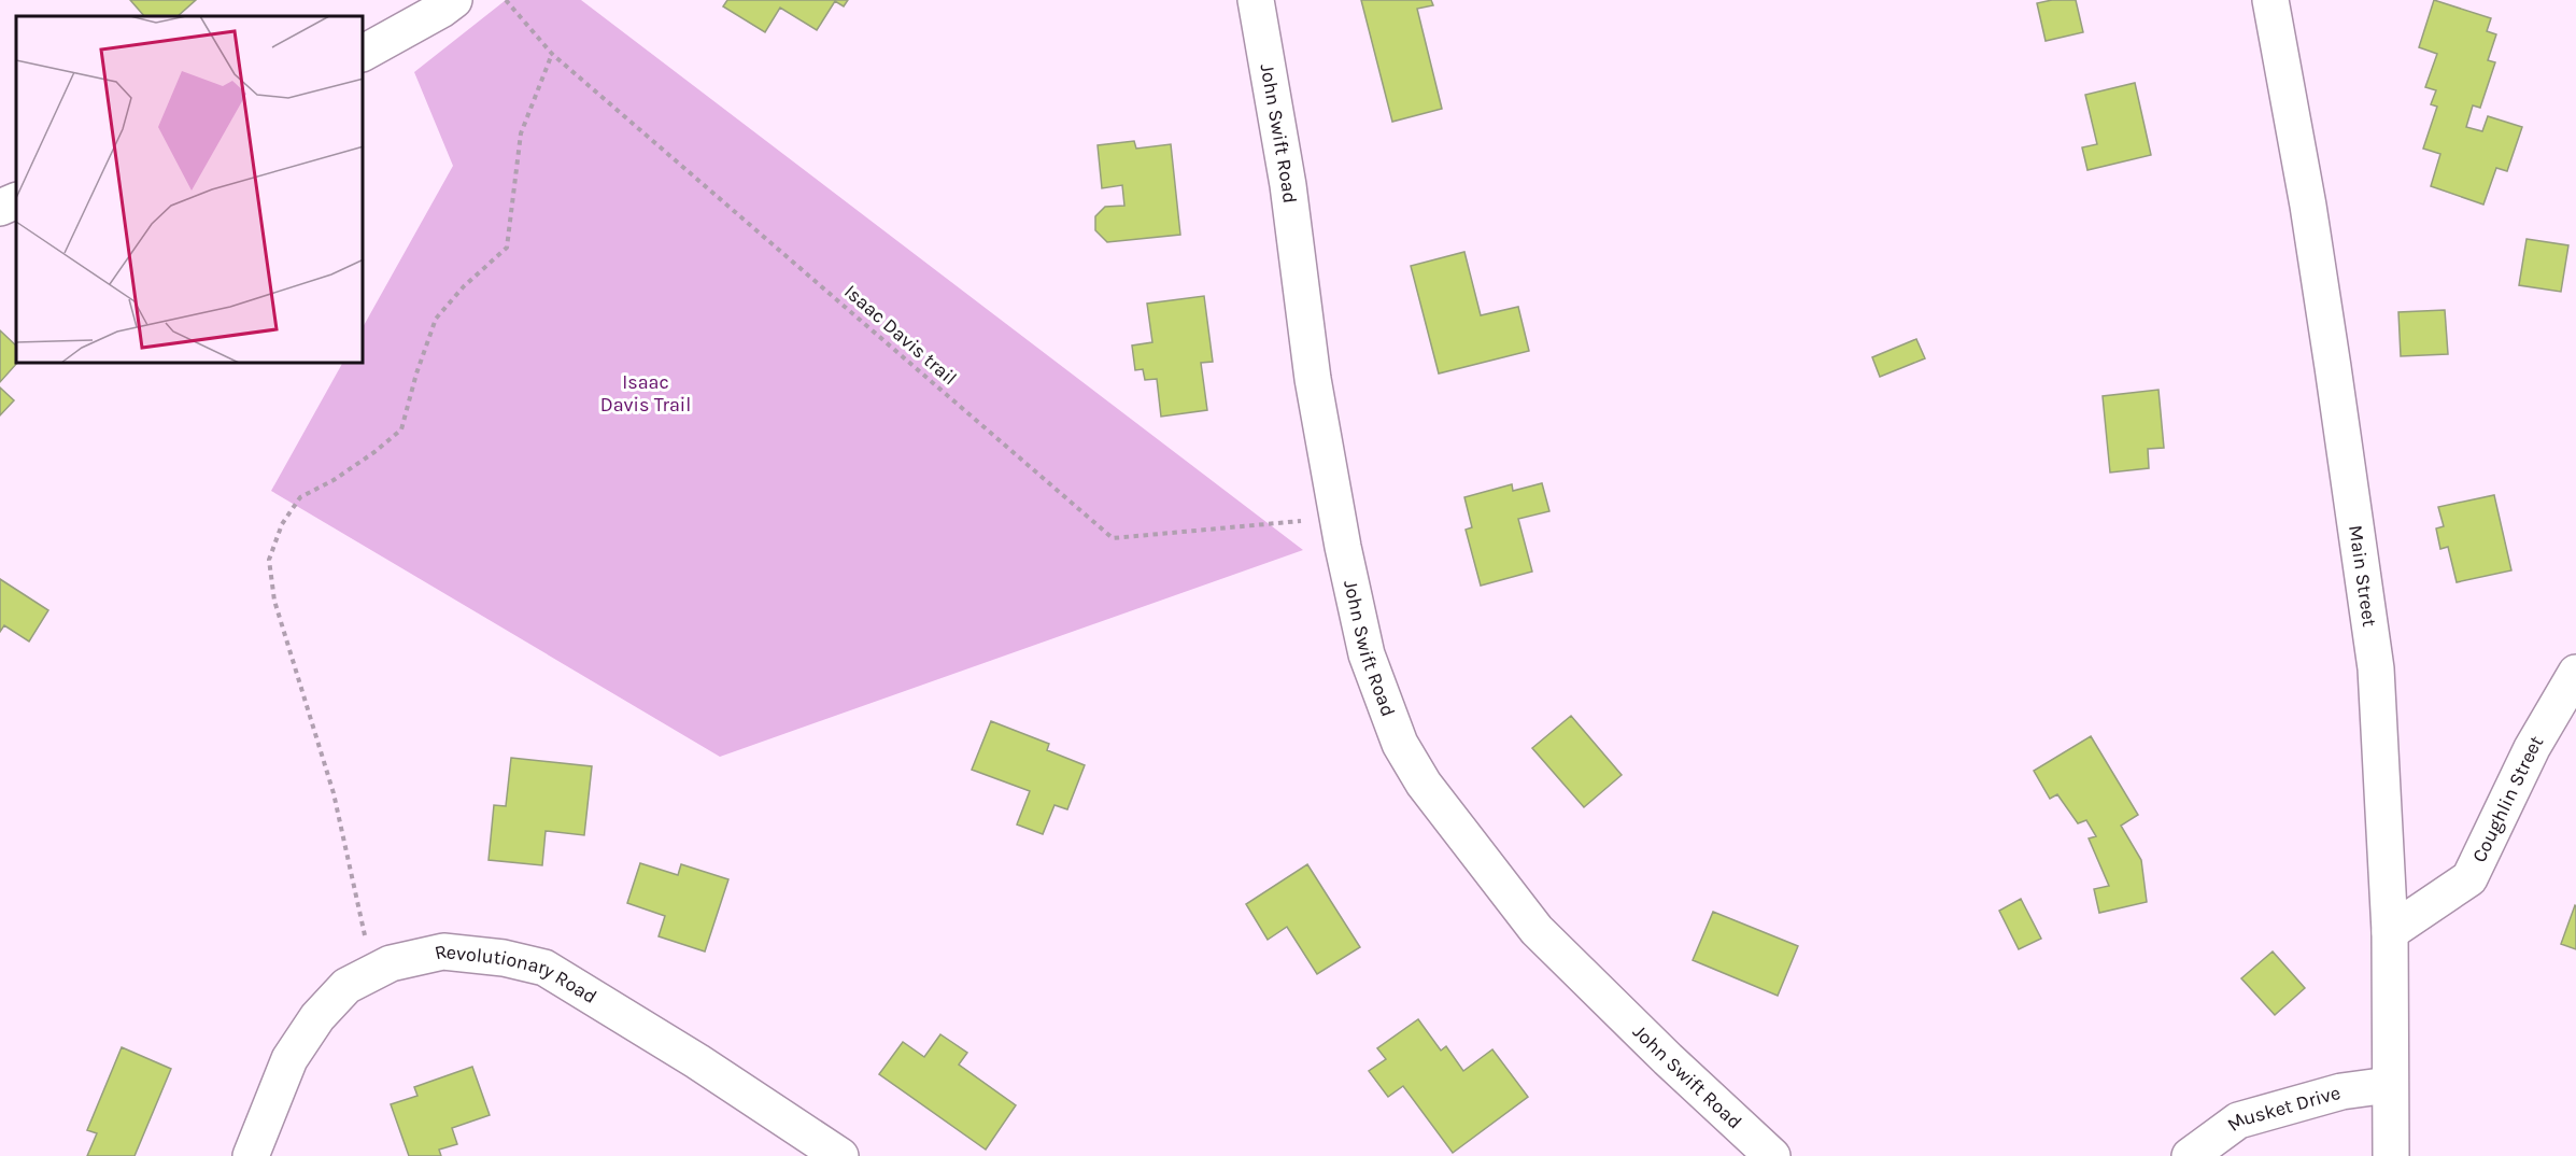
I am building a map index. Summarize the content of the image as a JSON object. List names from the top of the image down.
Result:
{
  "streets": {
    "street": [
      "John Swift Road",
      "Main Street",
      "Coughlin Street",
      "Revolutionary Road",
      "Musket Drive"
    ],
    "path": ["Isaac Davis trail"]
  },
  "crossings": [
    ["John Swift Road", "Isaac Davis trail"],
    ["Main Street", "Coughlin Street"],
    ["Main Street", "Musket Drive"]
  ],
  "parks": ["Isaac Davis Trail"]
}
